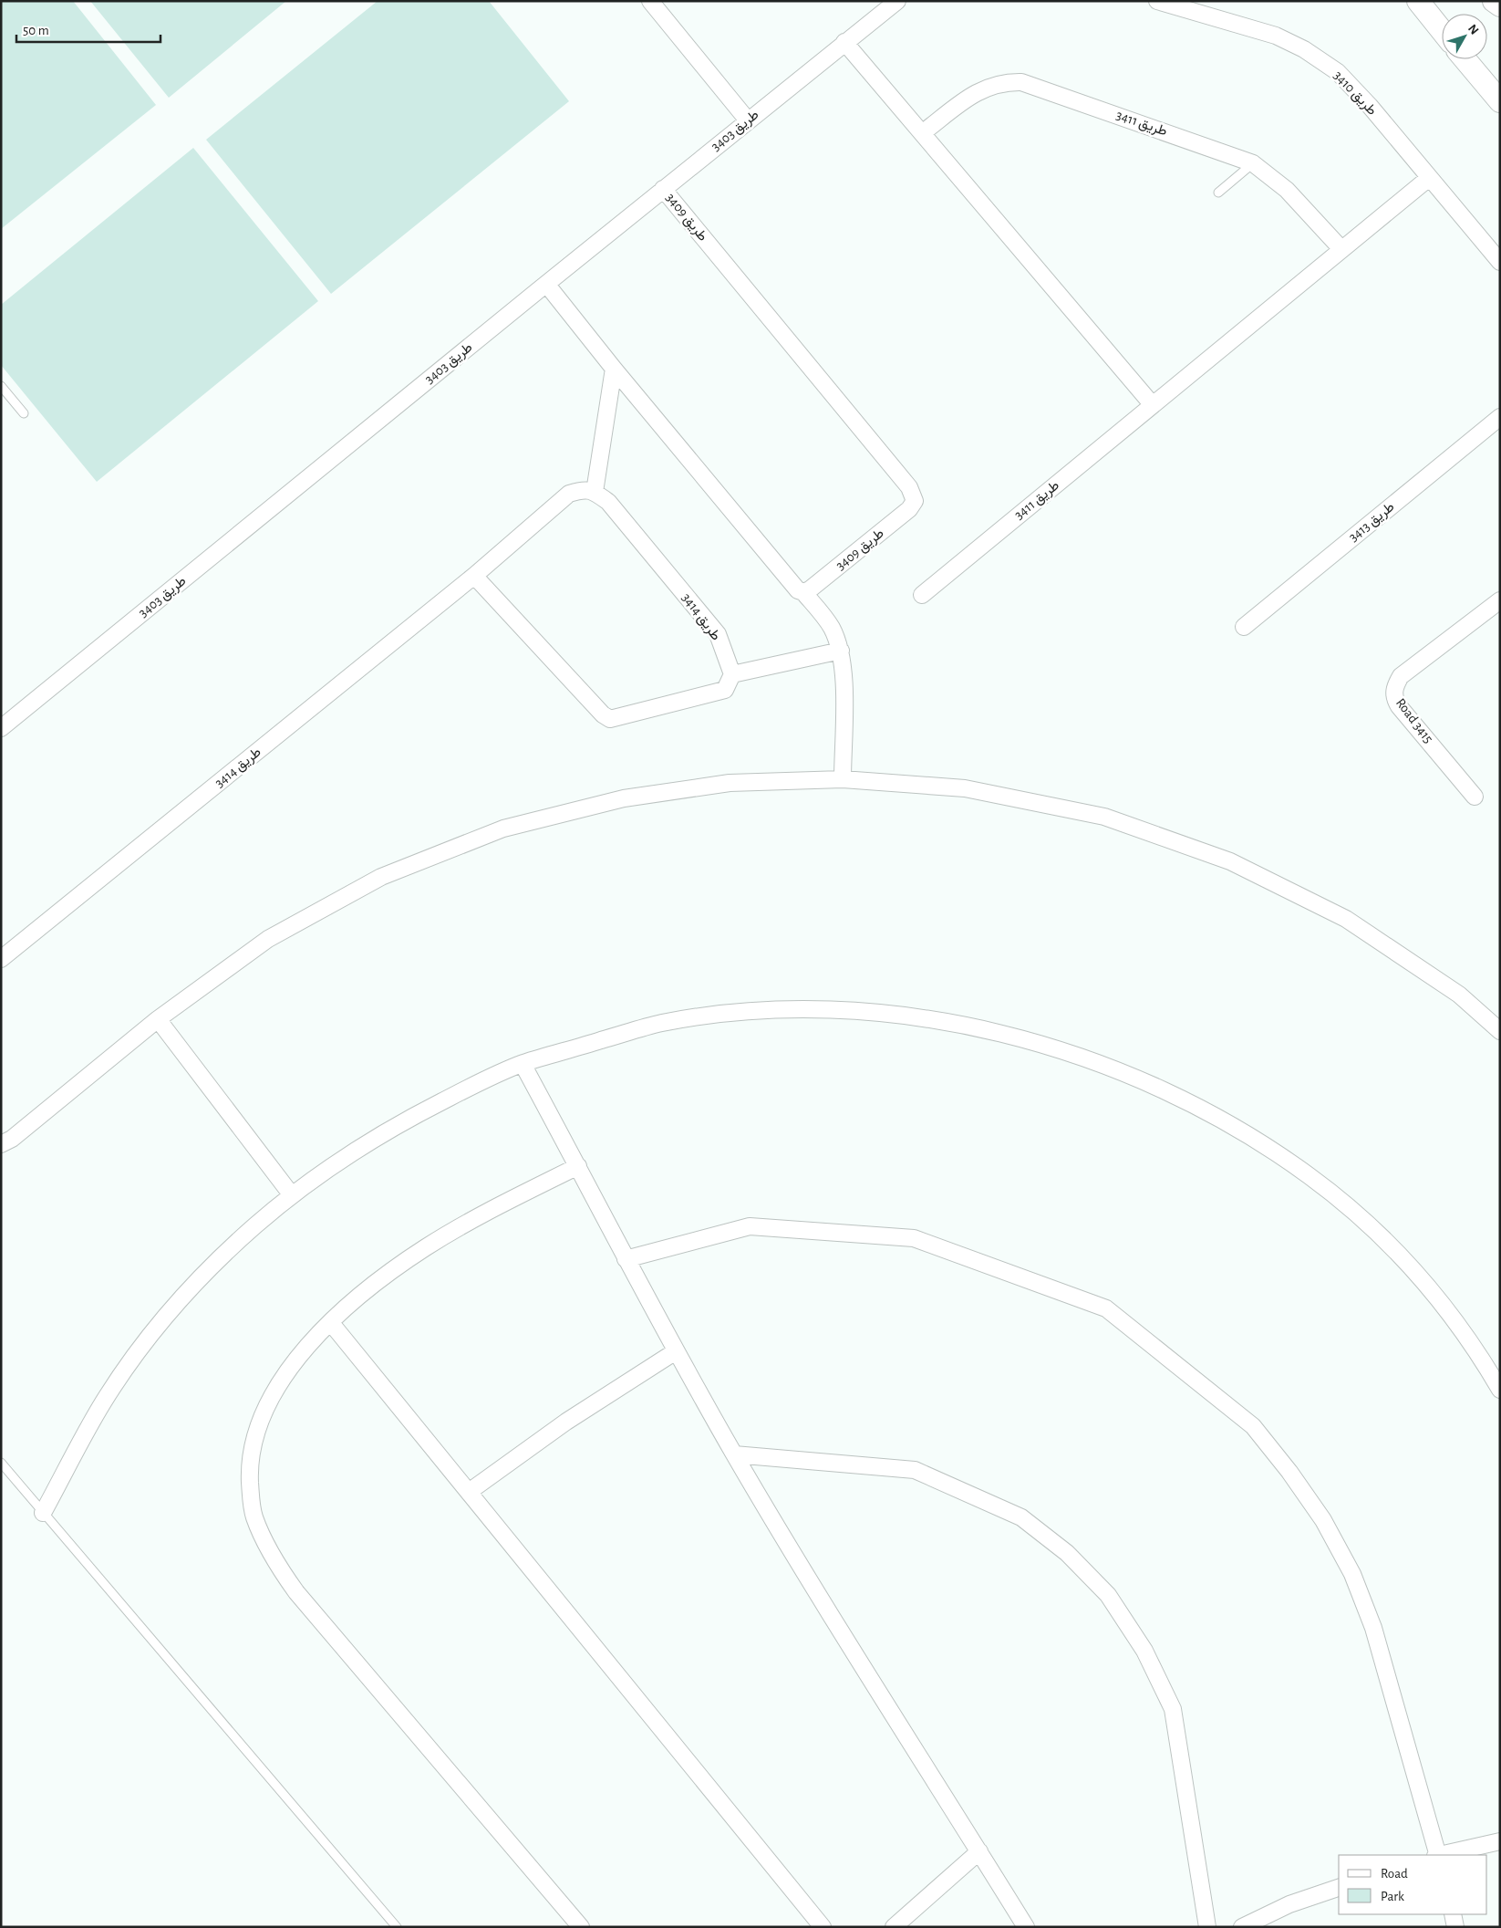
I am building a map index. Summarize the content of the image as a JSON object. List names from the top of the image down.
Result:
{
  "streets": {
    "street": [
      "طريق 3410",
      "طريق 3411",
      "طريق 3403",
      "طريق 3409",
      "طريق 3413",
      "طريق 3414",
      "Road 3415"
    ]
  },
  "crossings": [
    ["طريق 3410", "طريق 3411"],
    ["طريق 3403", "طريق 3409"]
  ],
  "legend": ["Road", "Park"],
  "scale_bar": "50 m",
  "north": "top right"
}
